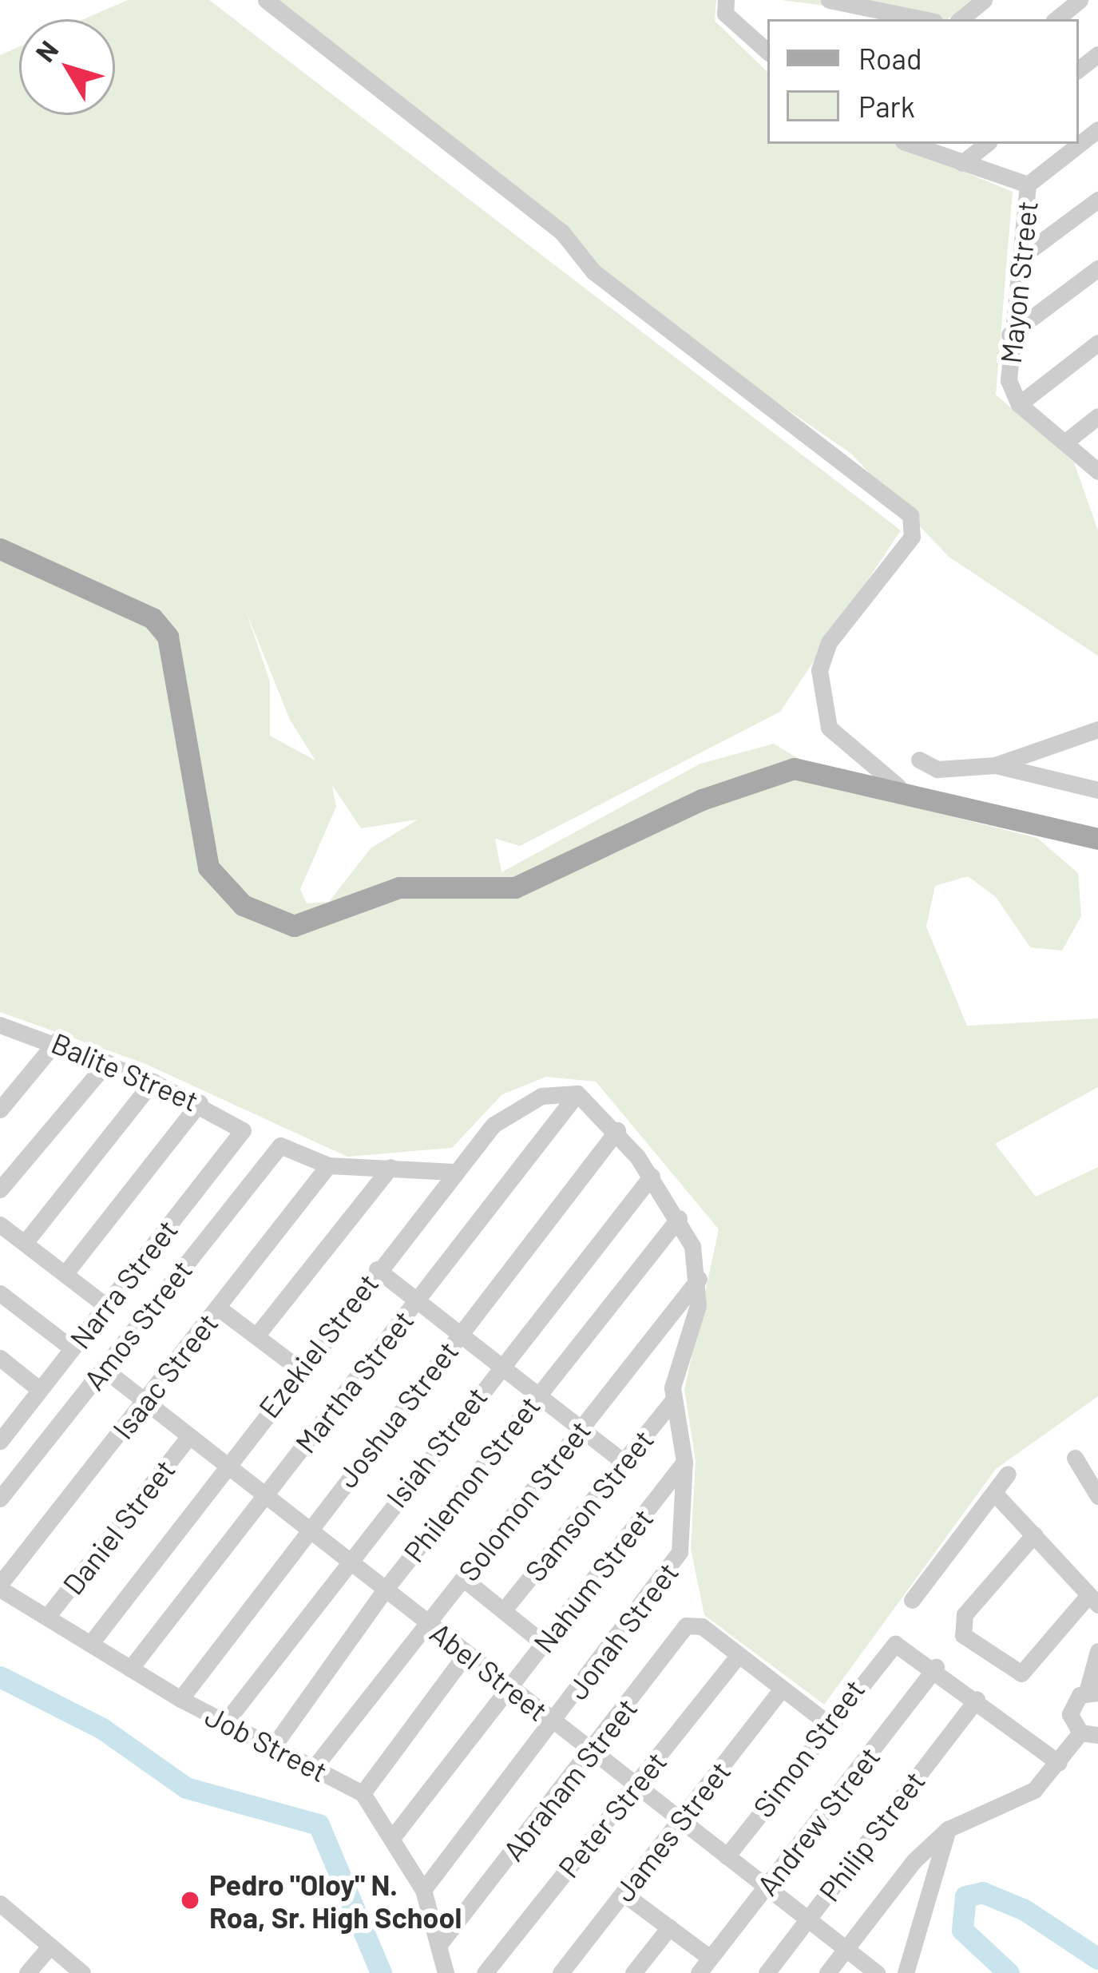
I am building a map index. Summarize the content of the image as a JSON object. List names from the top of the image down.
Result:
{
  "streets": {
    "street": [
      "Mayon Street",
      "Balite Street",
      "Narra Street",
      "Amos Street",
      "Ezekiel Street",
      "Isaac Street",
      "Martha Street",
      "Joshua Street",
      "Isiah Street",
      "Philemon Street",
      "Solomon Street",
      "Samson Street",
      "Daniel Street",
      "Nahum Street",
      "Jonah Street",
      "Abel Street",
      "Job Street",
      "Simon Street",
      "Abraham Street",
      "Peter Street",
      "Andrew Street",
      "James Street",
      "Philip Street"
    ]
  },
  "crossings": [
    ["Balite Street", "Narra Street"],
    ["Amos Street", "Isaac Street"],
    ["Amos Street", "Abel Street"],
    ["Ezekiel Street", "Martha Street"],
    ["Ezekiel Street", "Abel Street"],
    ["Ezekiel Street", "Job Street"],
    ["Isaac Street", "Abel Street"],
    ["Isaac Street", "Job Street"],
    ["Martha Street", "Abel Street"],
    ["Martha Street", "Job Street"],
    ["Joshua Street", "Abel Street"],
    ["Joshua Street", "Job Street"],
    ["Isiah Street", "Abel Street"],
    ["Isiah Street", "Job Street"],
    ["Philemon Street", "Abel Street"],
    ["Philemon Street", "Job Street"],
    ["Solomon Street", "Abel Street"],
    ["Solomon Street", "Job Street"],
    ["Daniel Street", "Abel Street"],
    ["Daniel Street", "Job Street"],
    ["Nahum Street", "Jonah Street"],
    ["Nahum Street", "Abel Street"],
    ["Nahum Street", "Job Street"],
    ["Jonah Street", "Abel Street"],
    ["Jonah Street", "Job Street"],
    ["Abel Street", "Simon Street"],
    ["Abel Street", "Abraham Street"],
    ["Abel Street", "Peter Street"],
    ["Abel Street", "Andrew Street"],
    ["Abel Street", "James Street"],
    ["Abel Street", "Philip Street"],
    ["Job Street", "Abraham Street"],
    ["Simon Street", "Andrew Street"],
    ["Abraham Street", "Peter Street"]
  ],
  "places": ["Pedro \"Oloy\" N. Roa, Sr. High School"],
  "legend": ["Road", "Park"],
  "north": "top left"
}
